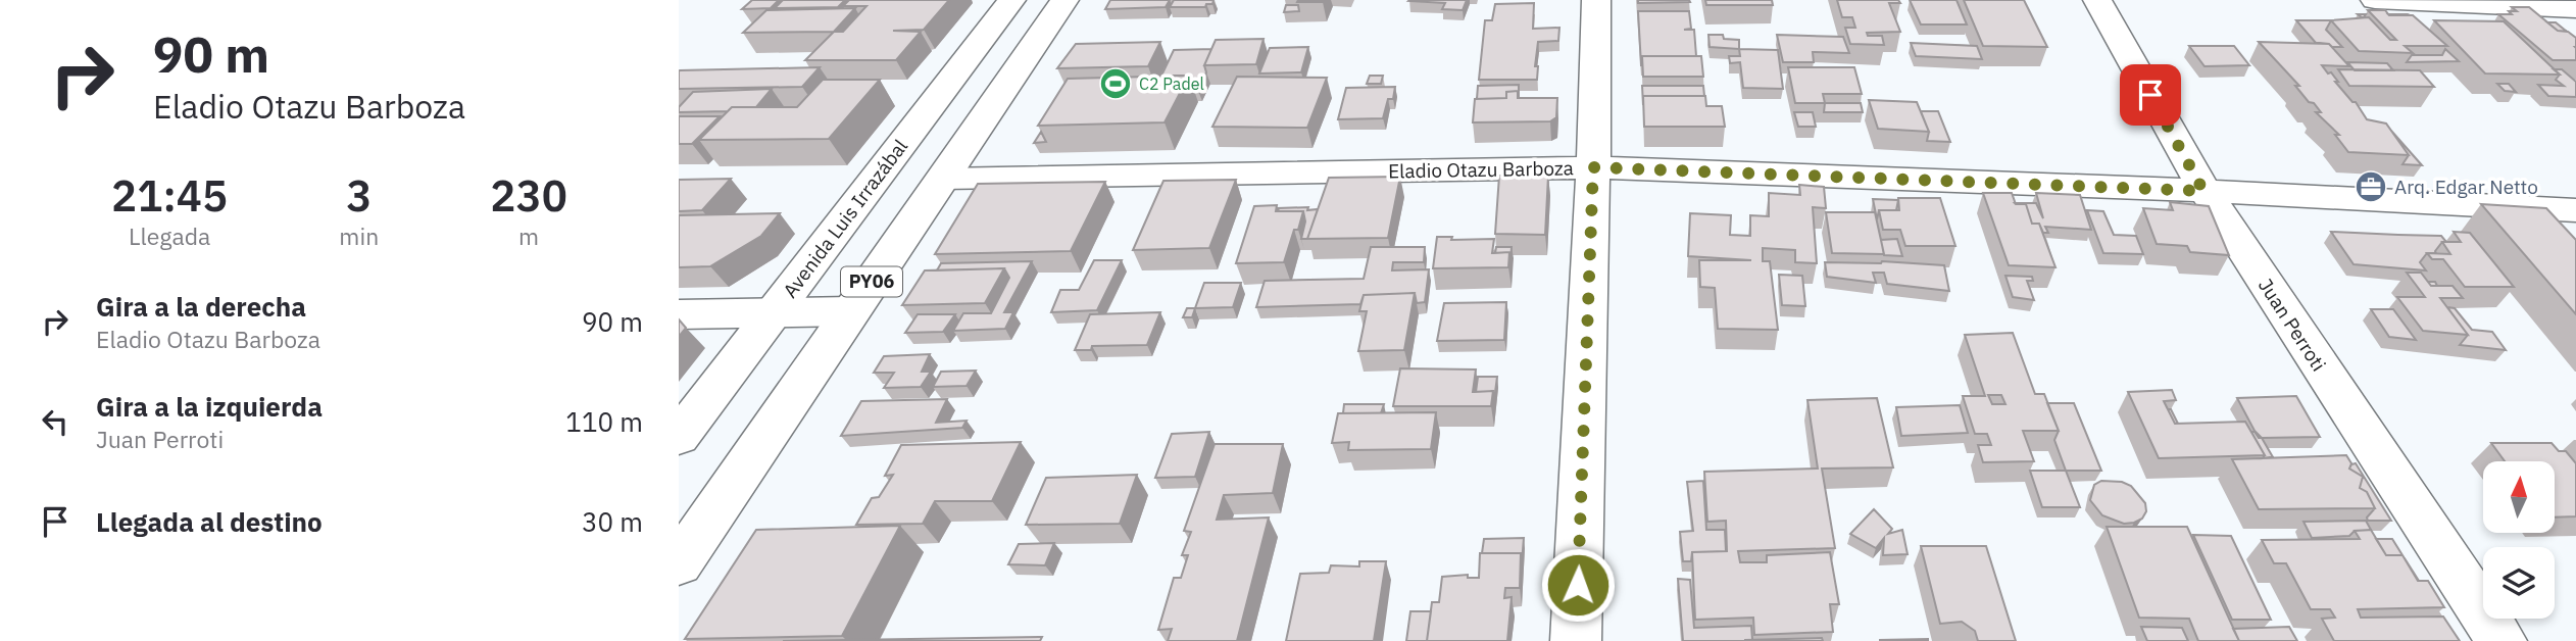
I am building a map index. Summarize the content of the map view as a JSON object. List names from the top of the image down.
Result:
{
  "streets": {
    "main road": [
      "Eladio Otazu Barboza",
      "Avenida Luis Irrazábal",
      "PY06",
      "Juan Perroti"
    ]
  },
  "crossings": [
    ["Eladio Otazu Barboza", "PY06"],
    ["Eladio Otazu Barboza", "Juan Perroti"]
  ],
  "places": {
    "sports": ["C2 Padel"],
    "office": ["Arq. Edgar Netto"]
  },
  "north": "top",
  "page": {
    "turn": ["90 m", "Eladio Otazu Barboza"],
    "eta": [
      "21:45",
      "Llegada",
      "3",
      "min",
      "230",
      "m"
    ],
    "list": [
      {
        "name": "Gira a la derecha",
        "note": "Eladio Otazu Barboza",
        "value": "90 m"
      },
      {
        "name": "Gira a la izquierda",
        "note": "Juan Perroti",
        "value": "110 m"
      },
      {
        "name": "Llegada al destino",
        "value": "30 m"
      }
    ]
  }
}
